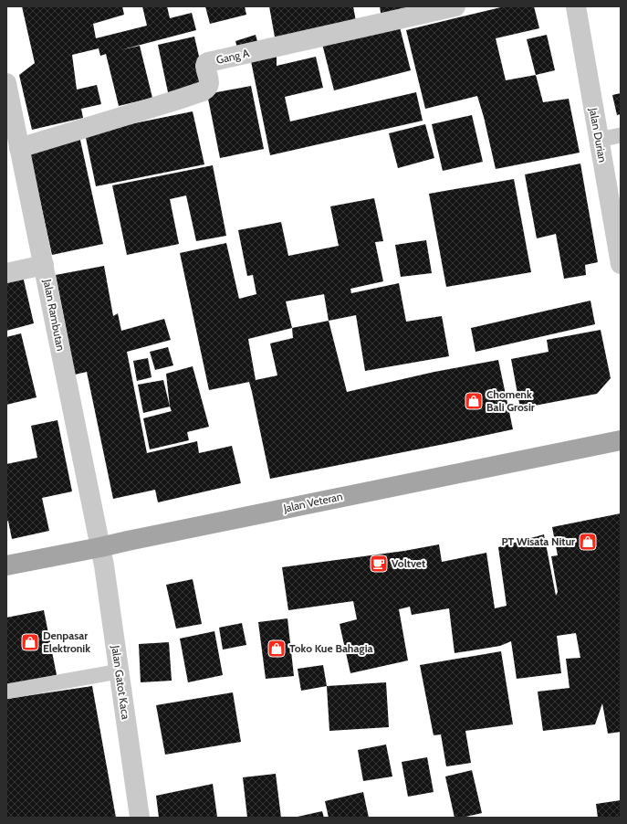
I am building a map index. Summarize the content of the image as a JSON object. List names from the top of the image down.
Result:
{
  "streets": {
    "main road": ["Jalan Veteran"],
    "street": [
      "Gang A",
      "Jalan Durian",
      "Jalan Rambutan",
      "Jalan Gatot Kaca"
    ]
  },
  "crossings": [
    ["Gang A", "Jalan Rambutan"],
    ["Jalan Rambutan", "Jalan Veteran"],
    ["Jalan Rambutan", "Jalan Gatot Kaca"],
    ["Jalan Veteran", "Jalan Gatot Kaca"]
  ],
  "places": {
    "shop": [
      "Chomenk Bali Grosir",
      "PT Wisata Nitur",
      "Denpasar Elektronik",
      "Toko Kue Bahagia"
    ],
    "cafe": ["Voltvet"]
  }
}
